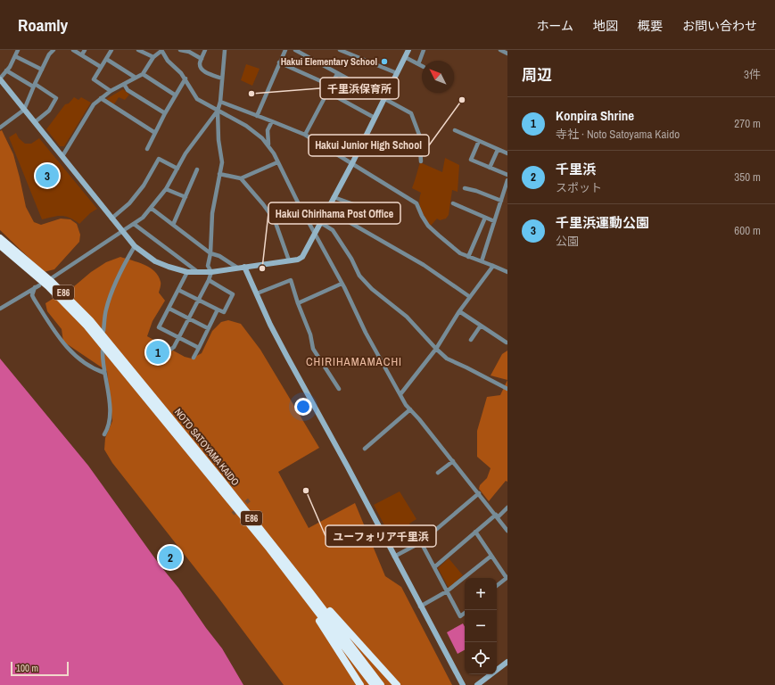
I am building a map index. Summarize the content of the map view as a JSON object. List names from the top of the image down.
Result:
{
  "streets": {
    "highway": ["E86", "NOTO SATOYAMA KAIDO"]
  },
  "districts": ["CHIRIHAMAMACHI"],
  "places": [
    "Hakui Elementary School",
    "千里浜保育所",
    "Hakui Junior High School",
    "Hakui Chirihama Post Office",
    "ユーフォリア千里浜"
  ],
  "scale_bar": "100 m",
  "north": "top left",
  "page": {
    "header": "Roamly",
    "nav": [
      "ホーム",
      "地図",
      "概要",
      "お問い合わせ"
    ],
    "heading": ["周辺", "3件"],
    "list": [
      {
        "mark": "1",
        "name": "Konpira Shrine",
        "note": "寺社 · Noto Satoyama Kaido",
        "value": "270 m"
      },
      {
        "mark": "2",
        "name": "千里浜",
        "note": "スポット",
        "value": "350 m"
      },
      {
        "mark": "3",
        "name": "千里浜運動公園",
        "note": "公園",
        "value": "600 m"
      }
    ],
    "pins": ["3", "1", "2"],
    "map_buttons": ["+", "−"],
    "scale": "100 m"
  }
}
